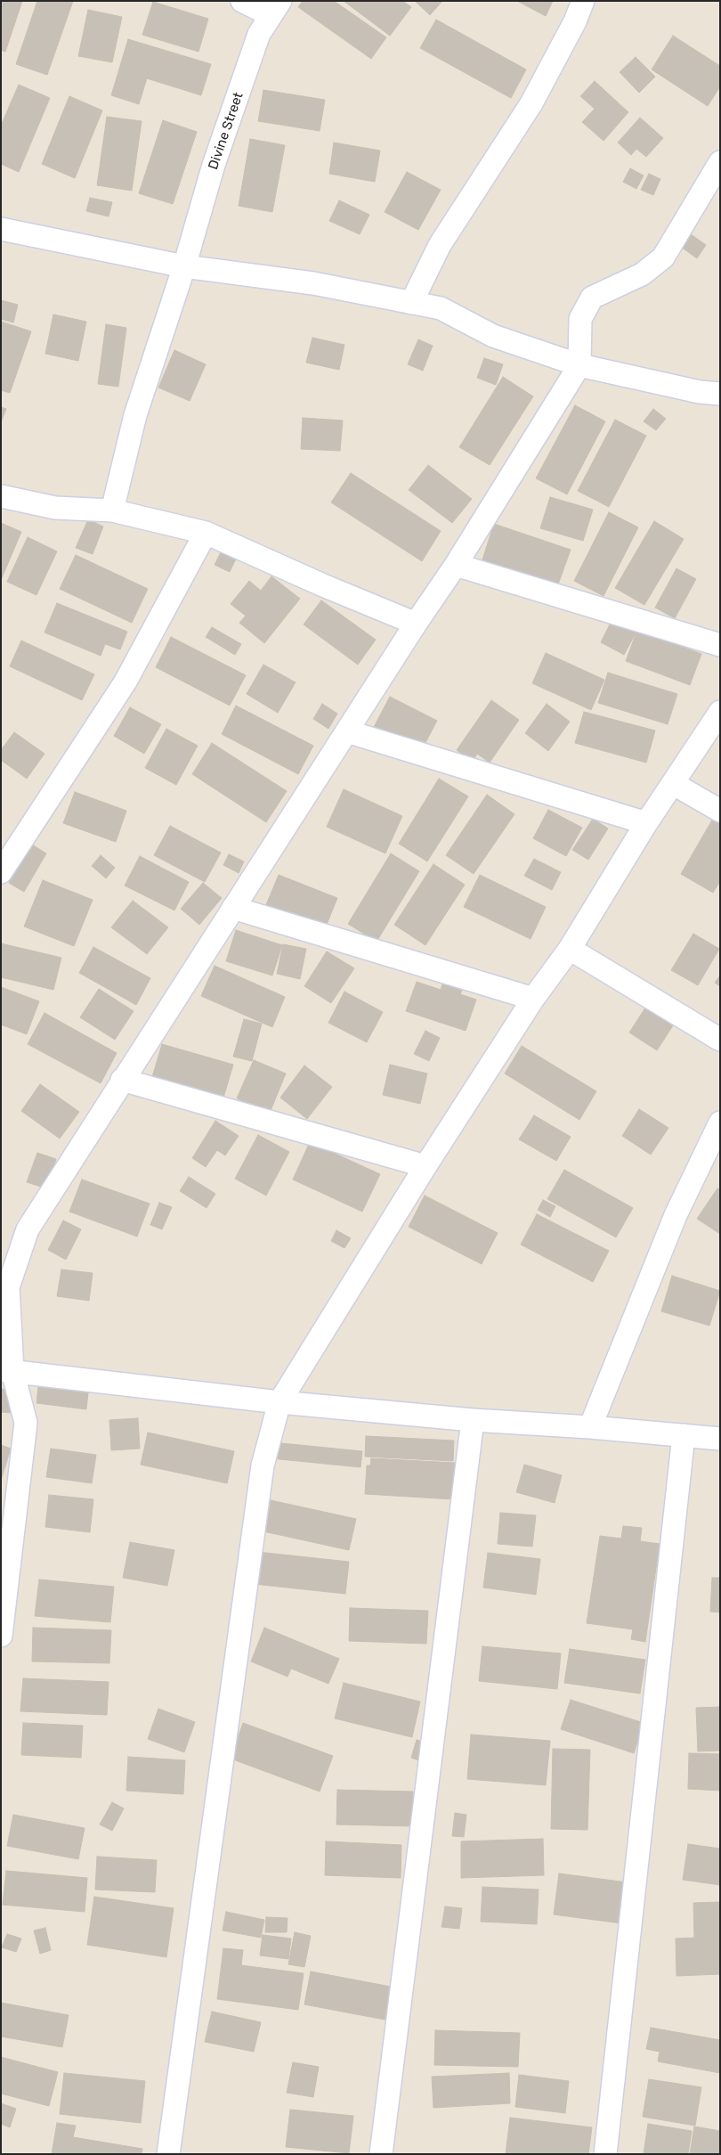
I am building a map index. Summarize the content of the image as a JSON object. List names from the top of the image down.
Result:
{
  "streets": {
    "street": ["Divine Street"]
  }
}
